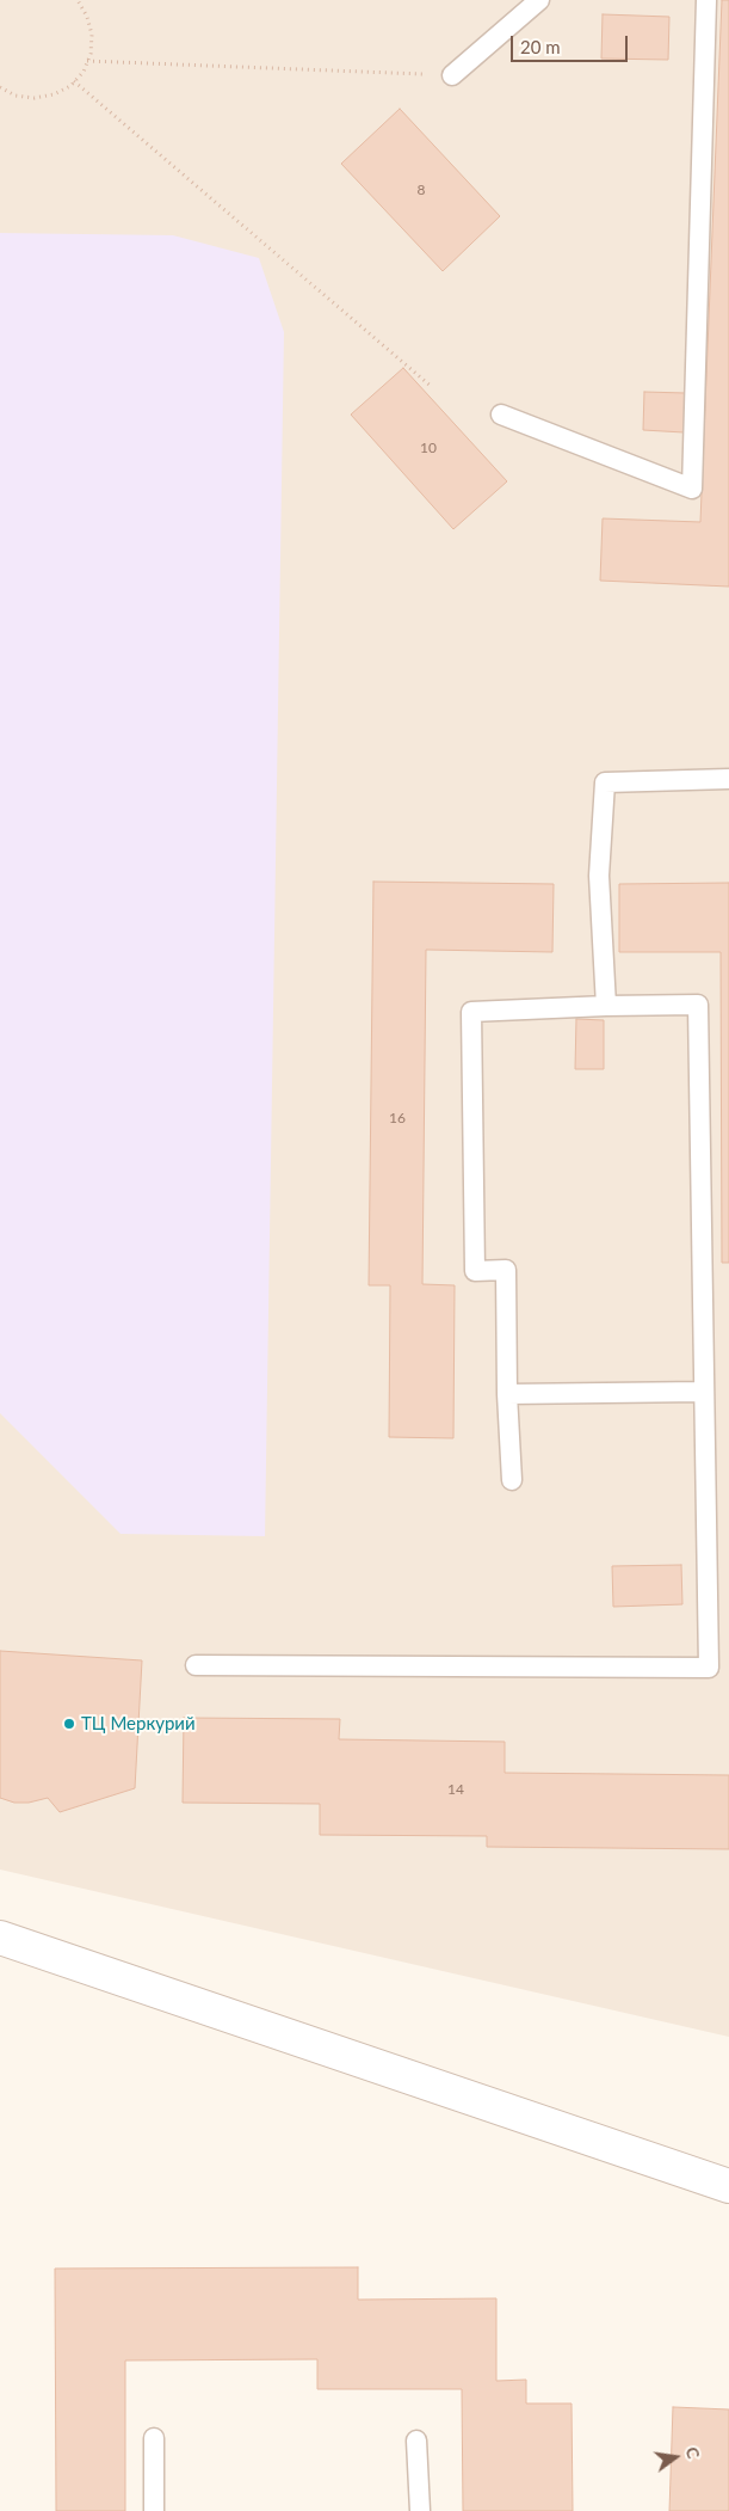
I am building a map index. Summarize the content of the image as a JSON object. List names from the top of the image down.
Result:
{
  "places": ["ТЦ Меркурий"],
  "house_numbers": [
    "8",
    "10",
    "16",
    "14"
  ],
  "scale_bar": "20 m",
  "north": "right"
}
